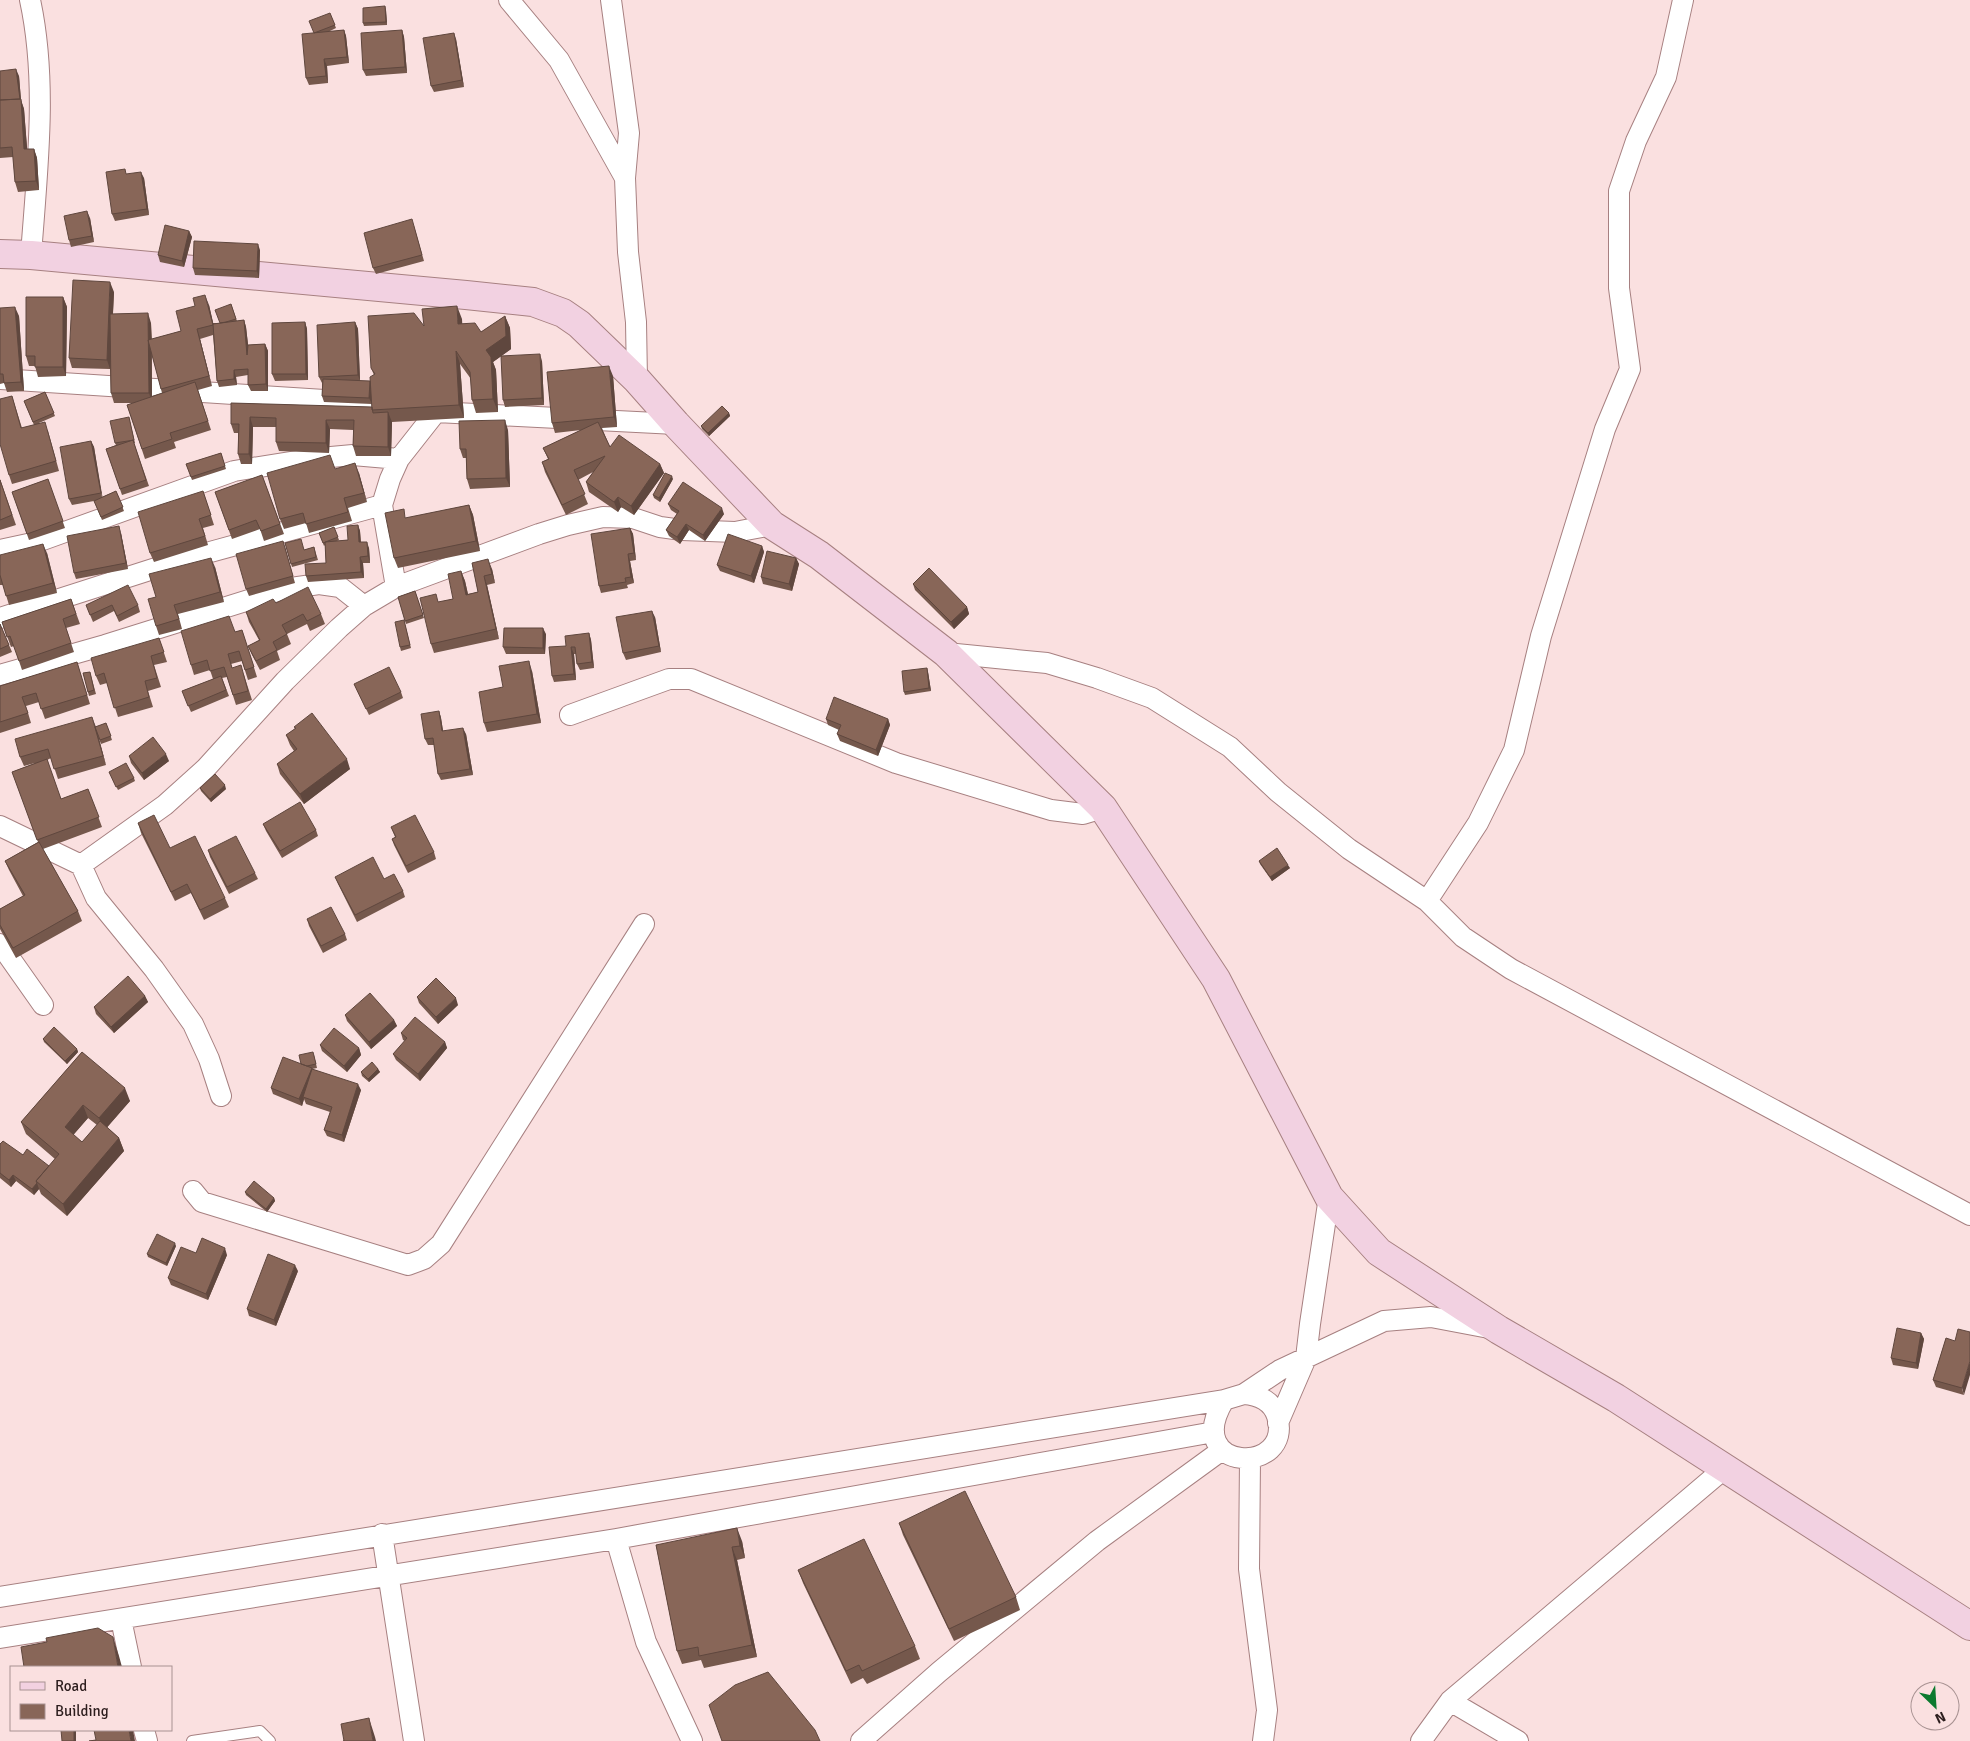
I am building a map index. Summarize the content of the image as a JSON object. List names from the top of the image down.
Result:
{
  "legend": ["Road", "Building"],
  "north": "bottom right"
}
